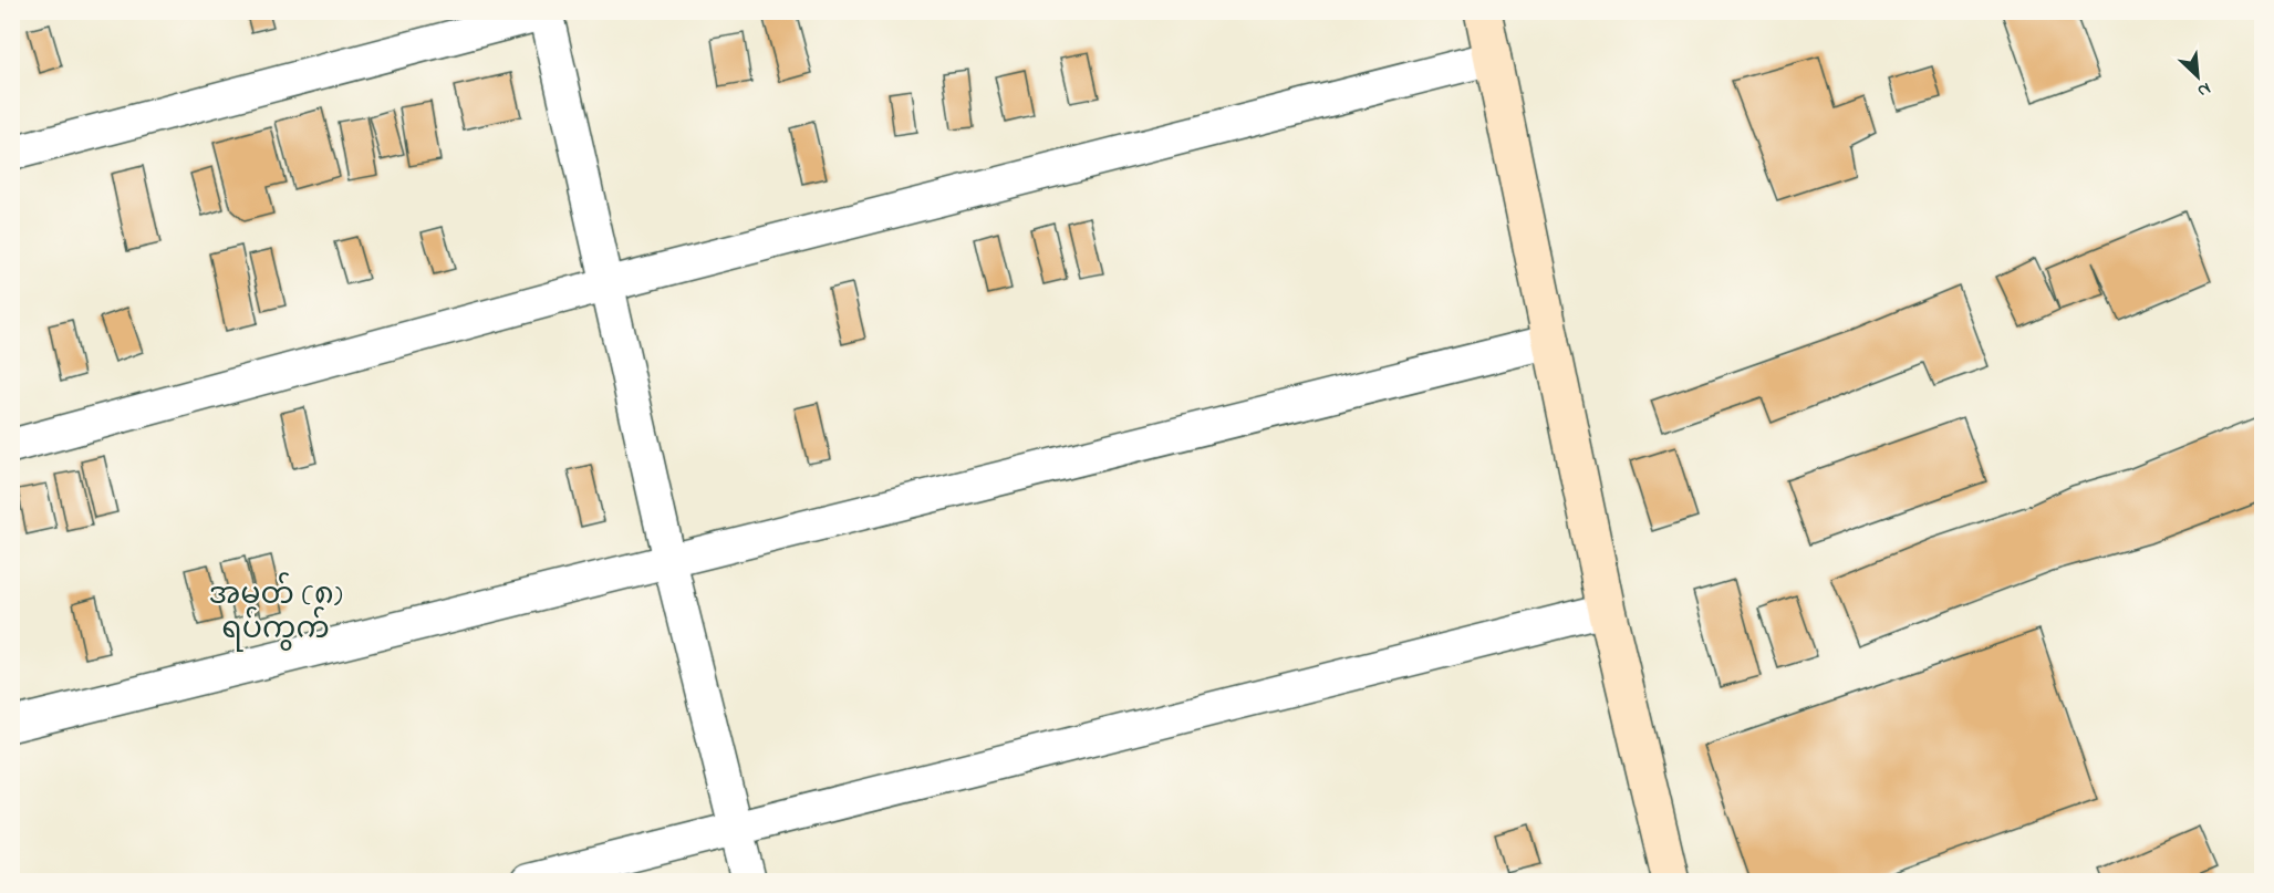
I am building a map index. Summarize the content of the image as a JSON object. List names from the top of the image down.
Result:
{
  "districts": ["အမှတ် (၈) ရပ်ကွက်"],
  "north": "bottom right"
}
